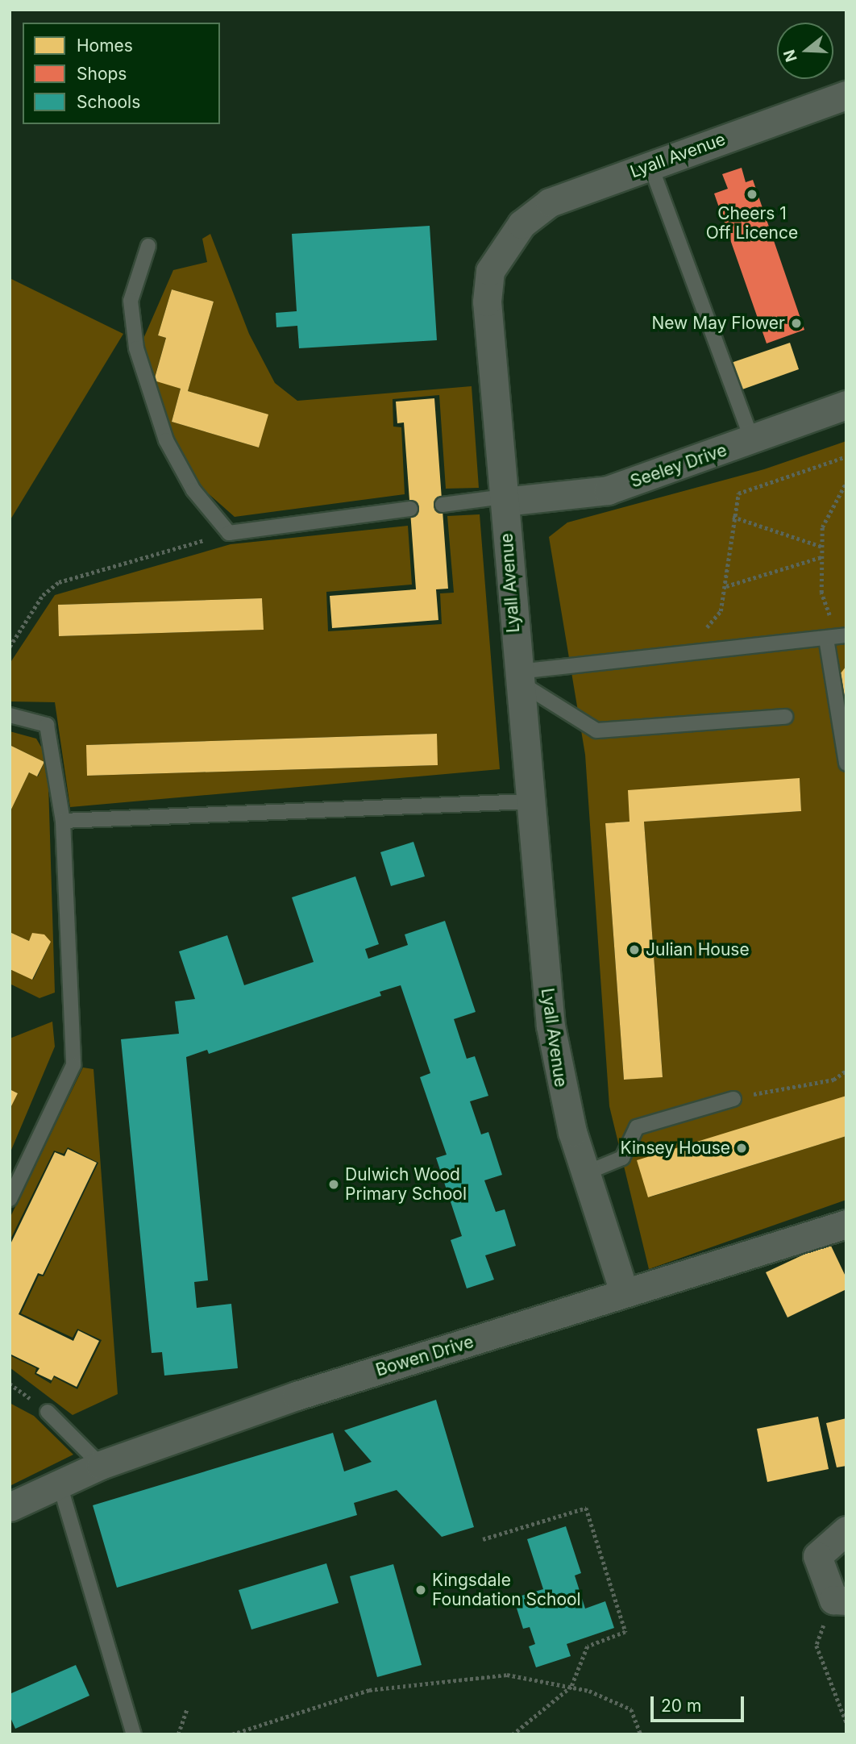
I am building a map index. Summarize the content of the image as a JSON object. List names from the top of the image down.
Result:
{
  "streets": {
    "street": ["Lyall Avenue", "Seeley Drive", "Bowen Drive"]
  },
  "crossings": [
    ["Lyall Avenue", "Seeley Drive"],
    ["Lyall Avenue", "Bowen Drive"]
  ],
  "places": [
    "Cheers 1 Off Licence",
    "New May Flower",
    "Julian House",
    "Kinsey House",
    "Dulwich Wood Primary School",
    "Kingsdale Foundation School"
  ],
  "legend": ["Homes", "Shops", "Schools"],
  "scale_bar": "20 m",
  "north": "left"
}
